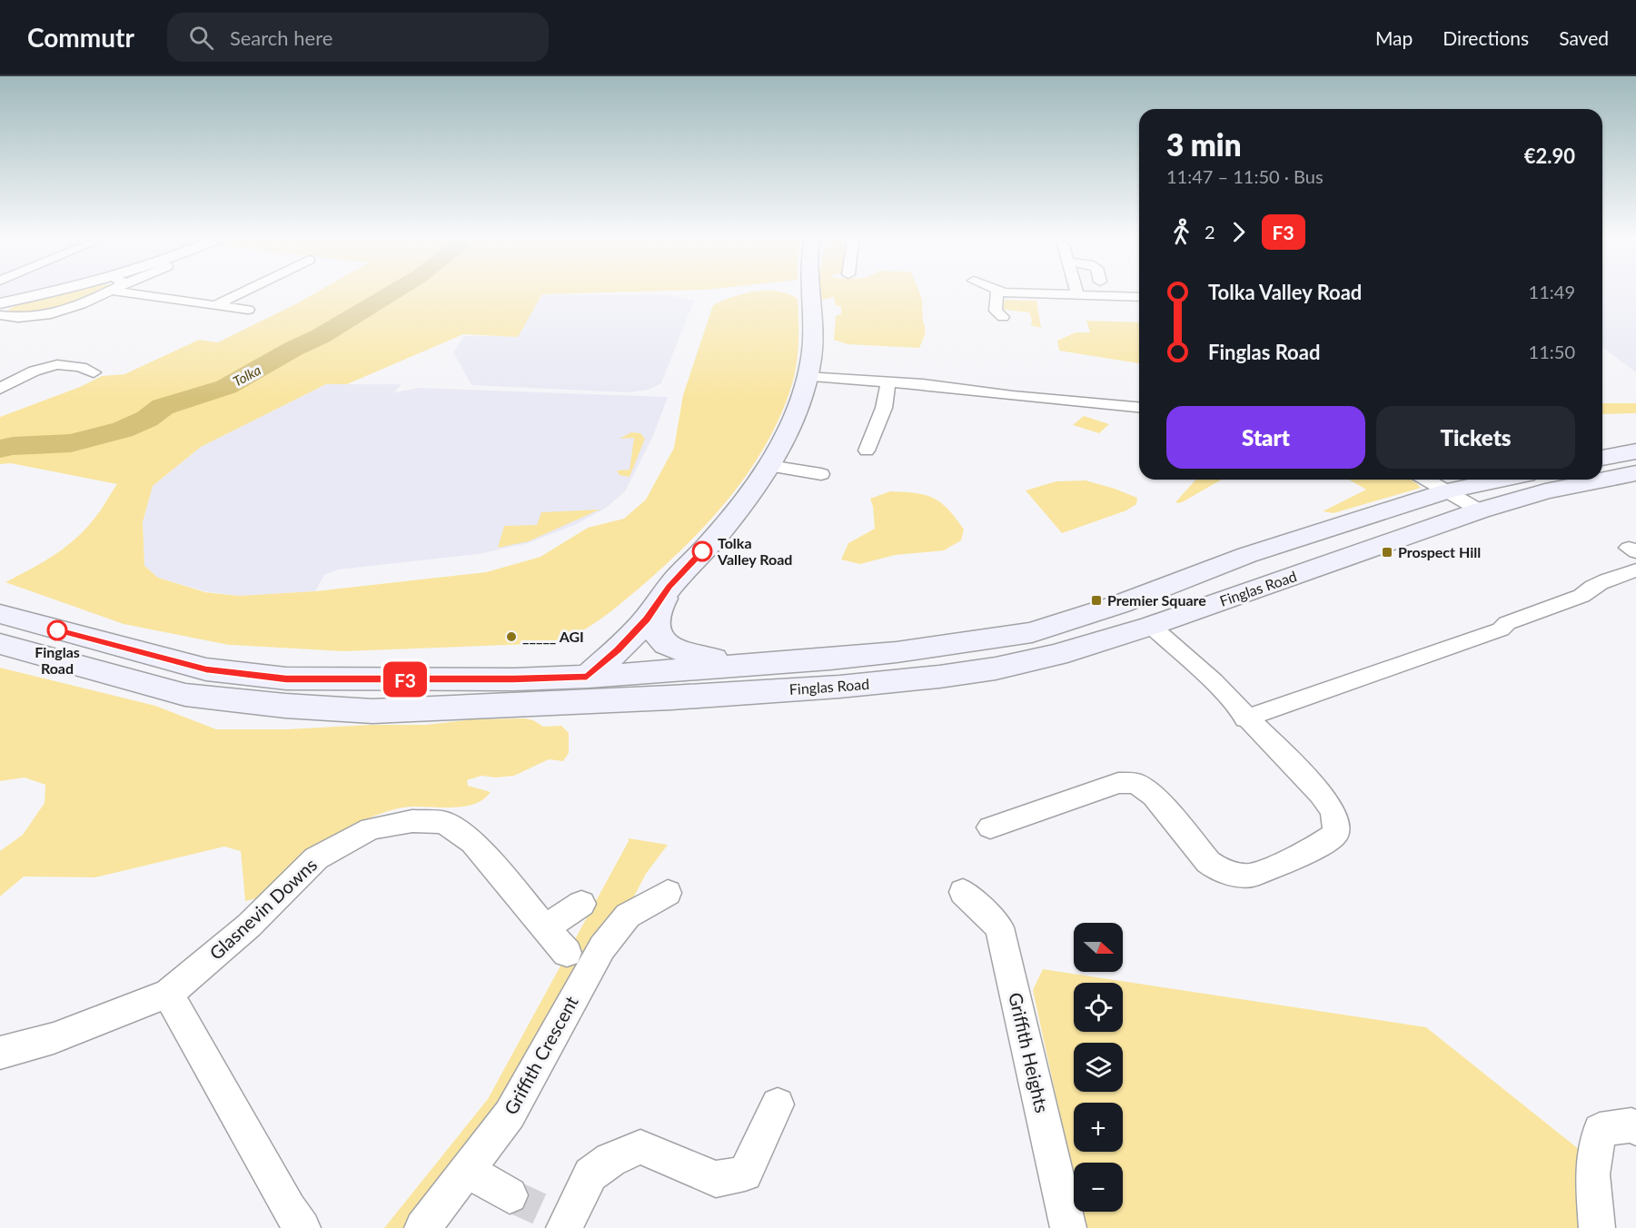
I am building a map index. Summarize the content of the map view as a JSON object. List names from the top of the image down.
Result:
{
  "streets": {
    "main road": ["Finglas Road"],
    "street": ["Glasnevin Downs", "Griffith Heights", "Griffith Crescent"]
  },
  "water": ["Tolka"],
  "places": {
    "other": ["Tolka Valley Road", "Finglas Road", "_____ AGI"],
    "transit": ["Prospect Hill", "Premier Square"]
  },
  "lines": ["bus line F3"],
  "north": "right",
  "page": {
    "header": "Commutr",
    "search": "Search here",
    "nav": ["Map", "Directions", "Saved"],
    "on_map": "F3",
    "heading": ["3 min", "11:47 – 11:50 · Bus", "€2.90"],
    "legs": ["2", "F3"],
    "list": [
      {
        "name": "Tolka Valley Road",
        "value": "11:49"
      },
      {
        "name": "Finglas Road",
        "value": "11:50"
      }
    ],
    "buttons": ["Start", "Tickets"],
    "map_buttons": ["+", "−"]
  }
}
